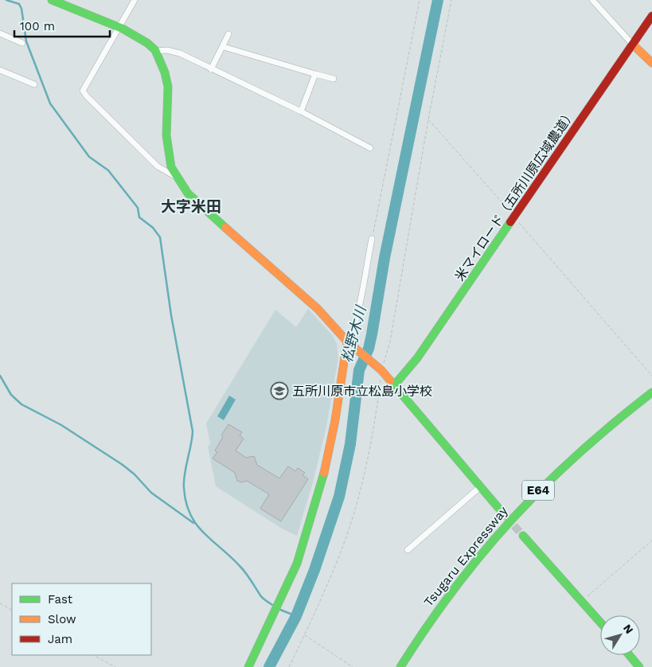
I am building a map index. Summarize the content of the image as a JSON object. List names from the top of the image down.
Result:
{
  "streets": {
    "main road": ["米マイロード（五所川原広域農道）", "E64", "Tsugaru Expressway"]
  },
  "districts": ["大字米田"],
  "water": ["松野木川"],
  "places": {
    "school or university": ["五所川原市立松島小学校"]
  },
  "legend": ["Fast", "Slow", "Jam"],
  "scale_bar": "100 m",
  "north": "top right"
}
